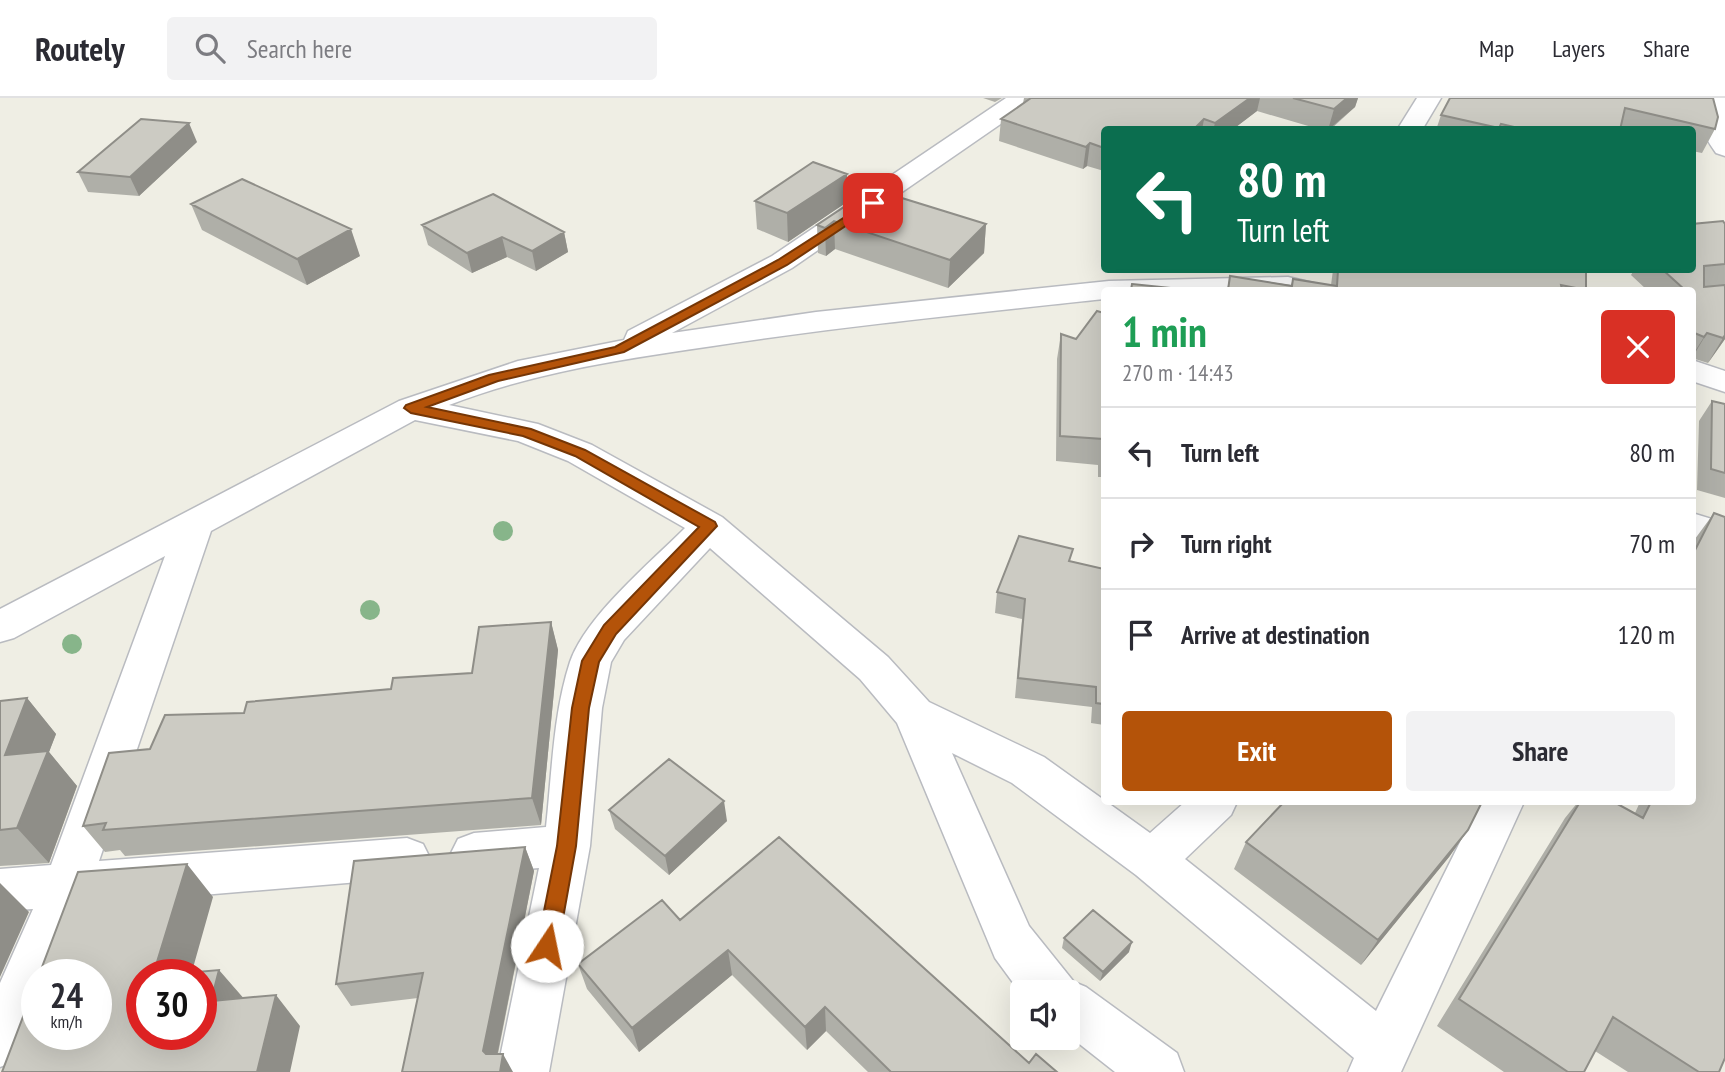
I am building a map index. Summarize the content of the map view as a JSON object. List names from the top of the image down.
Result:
{
  "page": {
    "header": "Routely",
    "search": "Search here",
    "nav": ["Map", "Layers", "Share"],
    "turn": ["80 m", "Turn left"],
    "heading": ["1 min", "270 m · 14:43"],
    "list": [
      {
        "name": "Turn left",
        "value": "80 m"
      },
      {
        "name": "Turn right",
        "value": "70 m"
      },
      {
        "name": "Arrive at destination",
        "value": "120 m"
      }
    ],
    "buttons": ["Exit", "Share"],
    "speed": "24 km/h",
    "limit": "30"
  }
}
